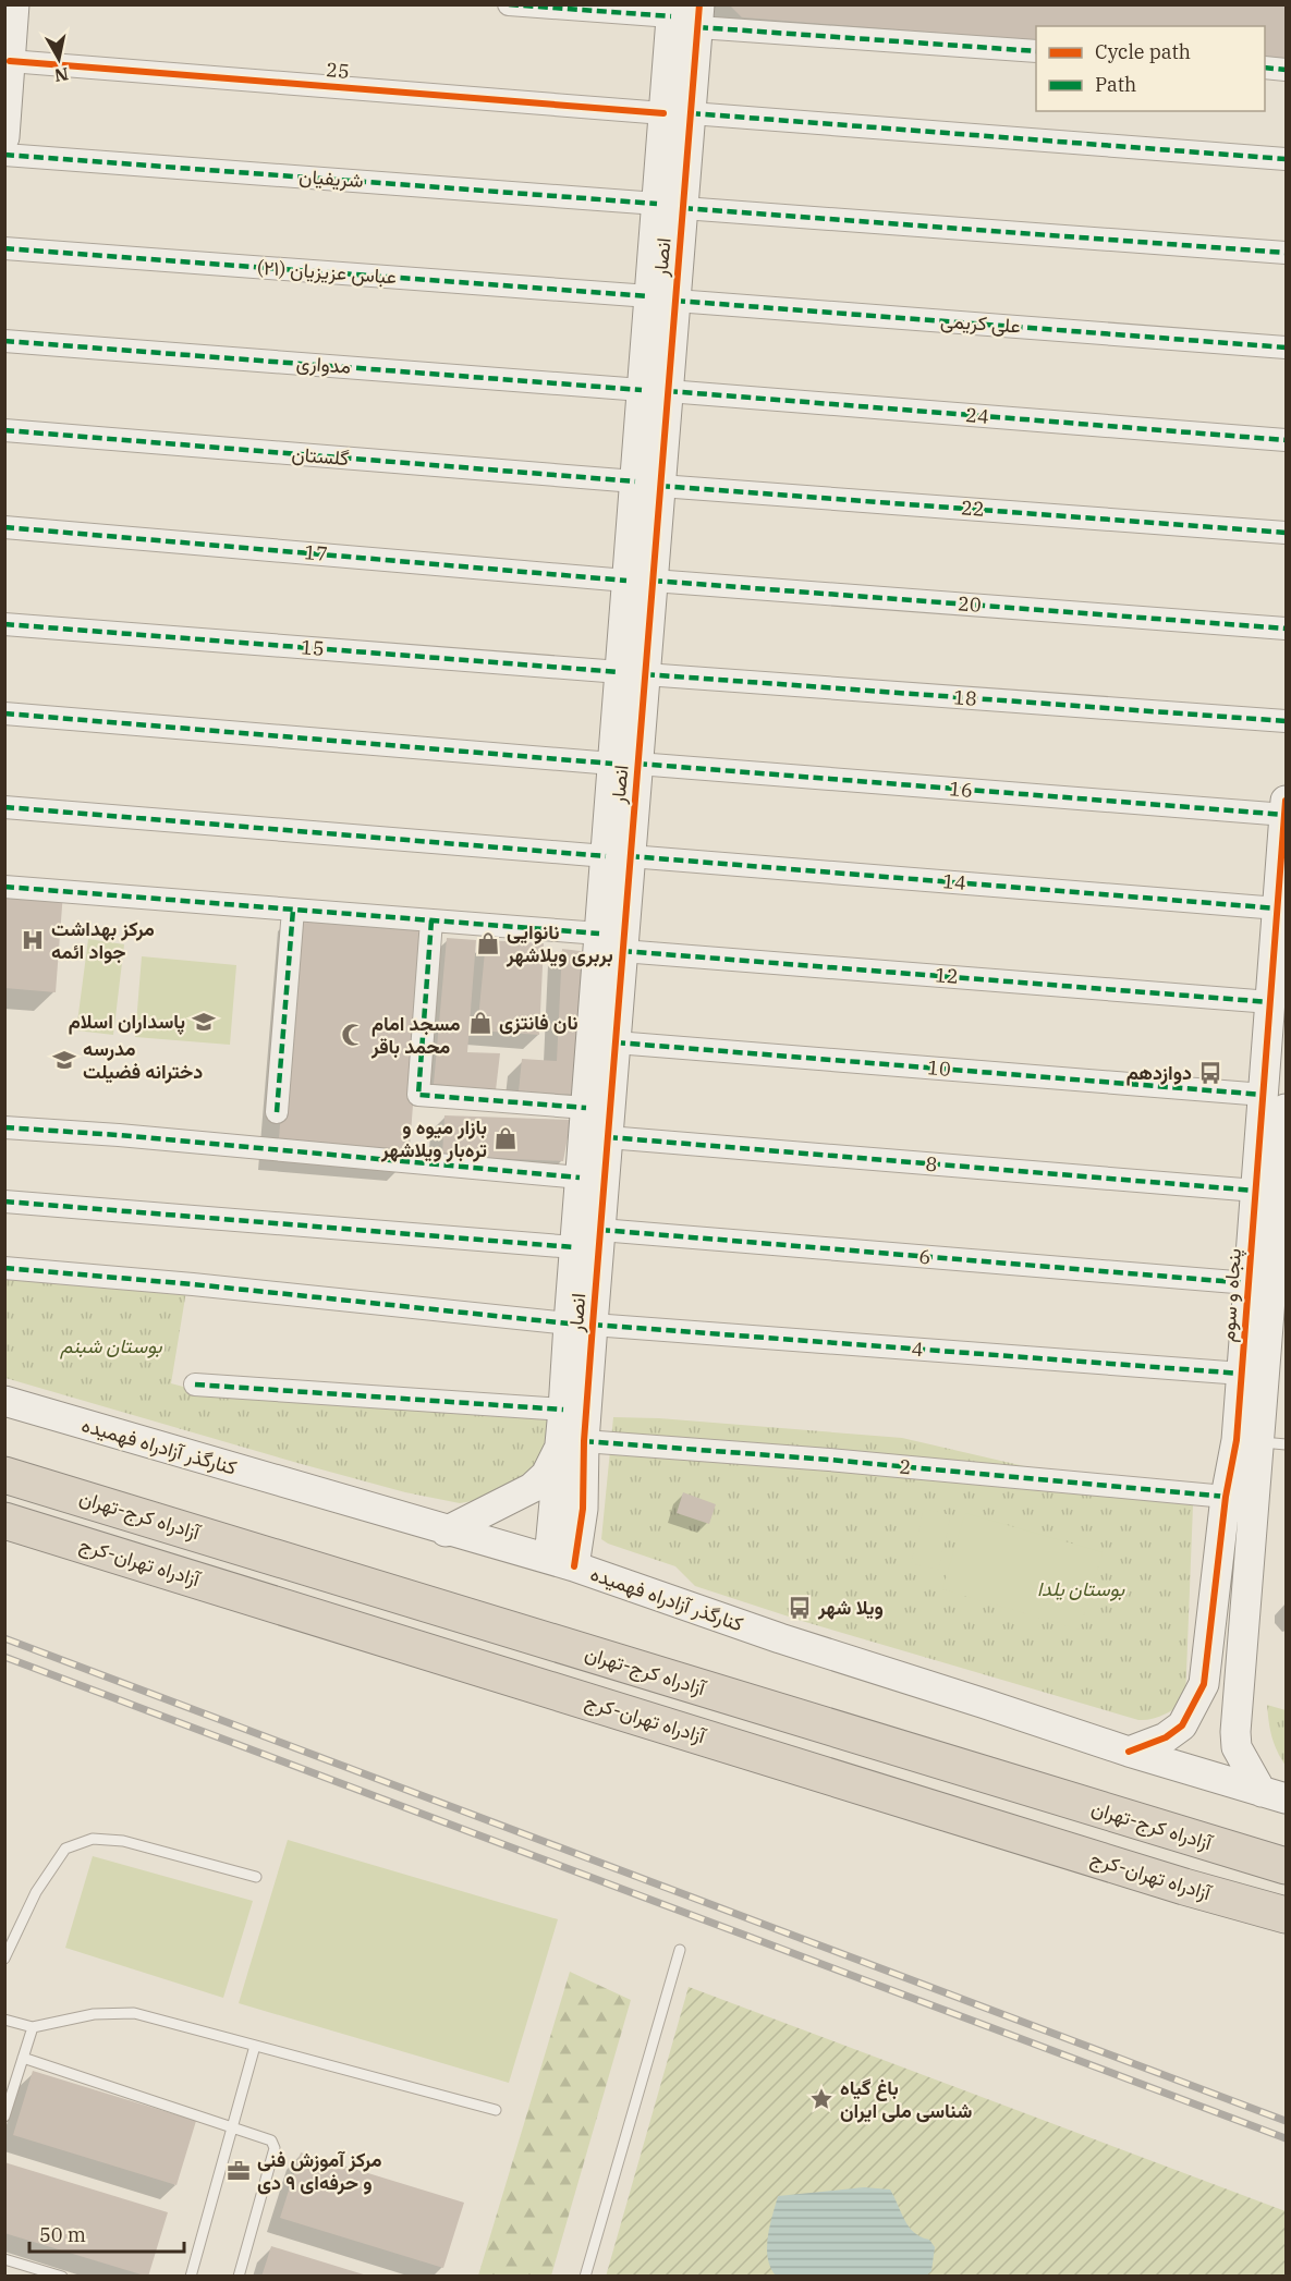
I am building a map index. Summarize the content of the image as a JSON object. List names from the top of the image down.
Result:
{
  "streets": {
    "highway": ["آزادراه کرج-تهران", "آزادراه تهران-کرج"],
    "street": [
      "25",
      "شریفیان",
      "انصار",
      "عباس عزیزیان (۲۱)",
      "علی کریمی",
      "مدواری",
      "24",
      "گلستان",
      "22",
      "17",
      "20",
      "15",
      "18",
      "16",
      "14",
      "12",
      "10",
      "8",
      "6",
      "پنجاه و سوم",
      "4",
      "کنارگذر آزادراه فهمیده",
      "2"
    ]
  },
  "crossings": [
    ["25", "انصار"],
    ["شریفیان", "انصار"],
    ["انصار", "عباس عزیزیان (۲۱)"],
    ["انصار", "علی کریمی"],
    ["انصار", "مدواری"],
    ["انصار", "24"],
    ["انصار", "گلستان"],
    ["انصار", "22"],
    ["انصار", "17"],
    ["انصار", "20"],
    ["انصار", "15"],
    ["انصار", "18"],
    ["انصار", "16"],
    ["انصار", "14"],
    ["انصار", "12"],
    ["انصار", "10"],
    ["انصار", "8"],
    ["انصار", "6"],
    ["انصار", "4"],
    ["انصار", "کنارگذر آزادراه فهمیده"],
    ["انصار", "2"],
    ["عباس عزیزیان (۲۱)", "علی کریمی"],
    ["مدواری", "24"],
    ["گلستان", "22"],
    ["17", "20"],
    ["15", "18"],
    ["16", "پنجاه و سوم"],
    ["14", "پنجاه و سوم"],
    ["12", "پنجاه و سوم"],
    ["10", "پنجاه و سوم"],
    ["8", "پنجاه و سوم"],
    ["6", "پنجاه و سوم"],
    ["پنجاه و سوم", "4"],
    ["پنجاه و سوم", "2"]
  ],
  "parks": ["بوستان شبنم", "بوستان یلدا"],
  "places": {
    "hospital": ["مرکز بهداشت جواد ائمه"],
    "shop": ["نانوایی بربری ویلاشهر", "نان فانتزی", "بازار میوه و تره‌بار ویلاشهر"],
    "school or university": ["پاسداران اسلام", "مدرسه دخترانه فضیلت"],
    "mosque": ["مسجد امام محمد باقر"],
    "bus stop": ["دوازدهم", "ویلا شهر"],
    "place": ["باغ گیاه‌ شناسی ملی ایران"],
    "office": ["مرکز آموزش فنی و حرفه‌ای ۹ دی"]
  },
  "legend": ["Cycle path", "Path"],
  "scale_bar": "50 m",
  "north": "bottom"
}
